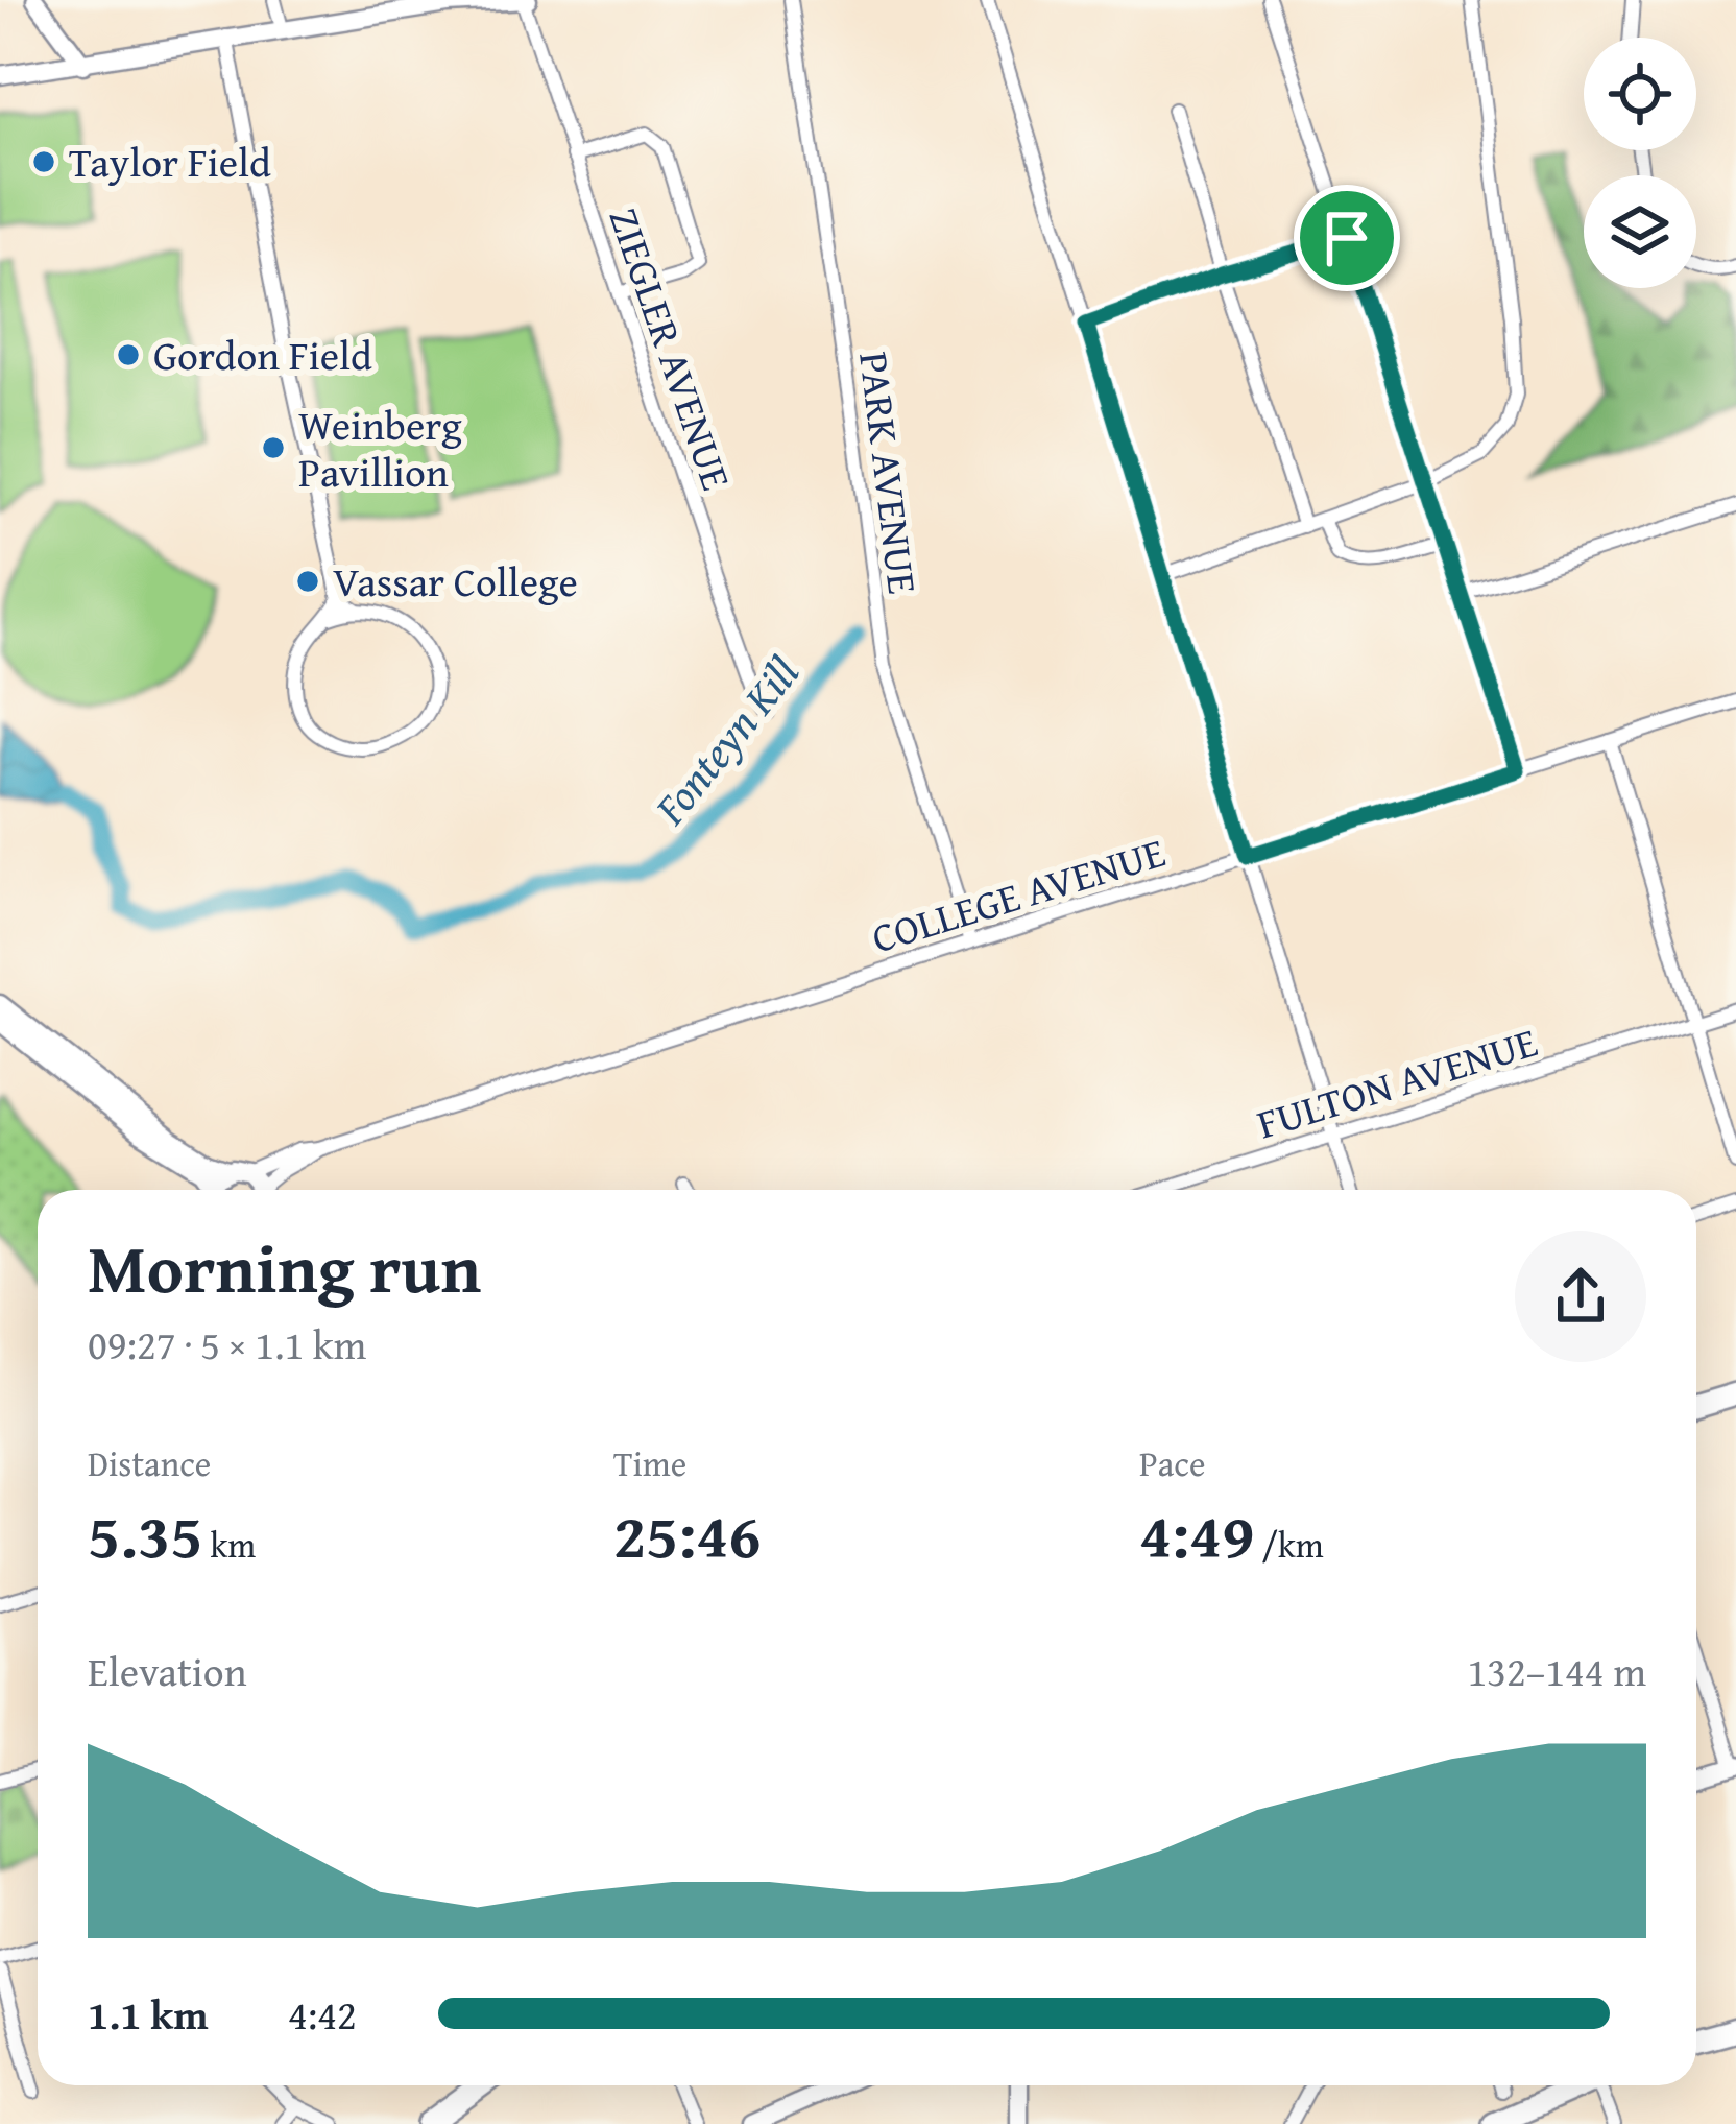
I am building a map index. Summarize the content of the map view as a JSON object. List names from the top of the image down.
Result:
{
  "streets": {
    "street": [
      "ZIEGLER AVENUE",
      "PARK AVENUE",
      "COLLEGE AVENUE",
      "FULTON AVENUE"
    ]
  },
  "crossings": [
    ["PARK AVENUE", "COLLEGE AVENUE"]
  ],
  "water": ["Fonteyn Kill"],
  "places": [
    "Taylor Field",
    "Gordon Field",
    "Weinberg Pavillion",
    "Vassar College"
  ],
  "page": {
    "heading": ["Morning run", "09:27 · 5 × 1.1 km"],
    "stats": [
      ["Distance", "5.35 km"],
      ["Time", "25:46"],
      ["Pace", "4:49 /km"]
    ],
    "chart": ["Elevation", "132–144 m"],
    "list": [
      {
        "name": "1.1 km",
        "note": "4:42"
      }
    ]
  }
}
